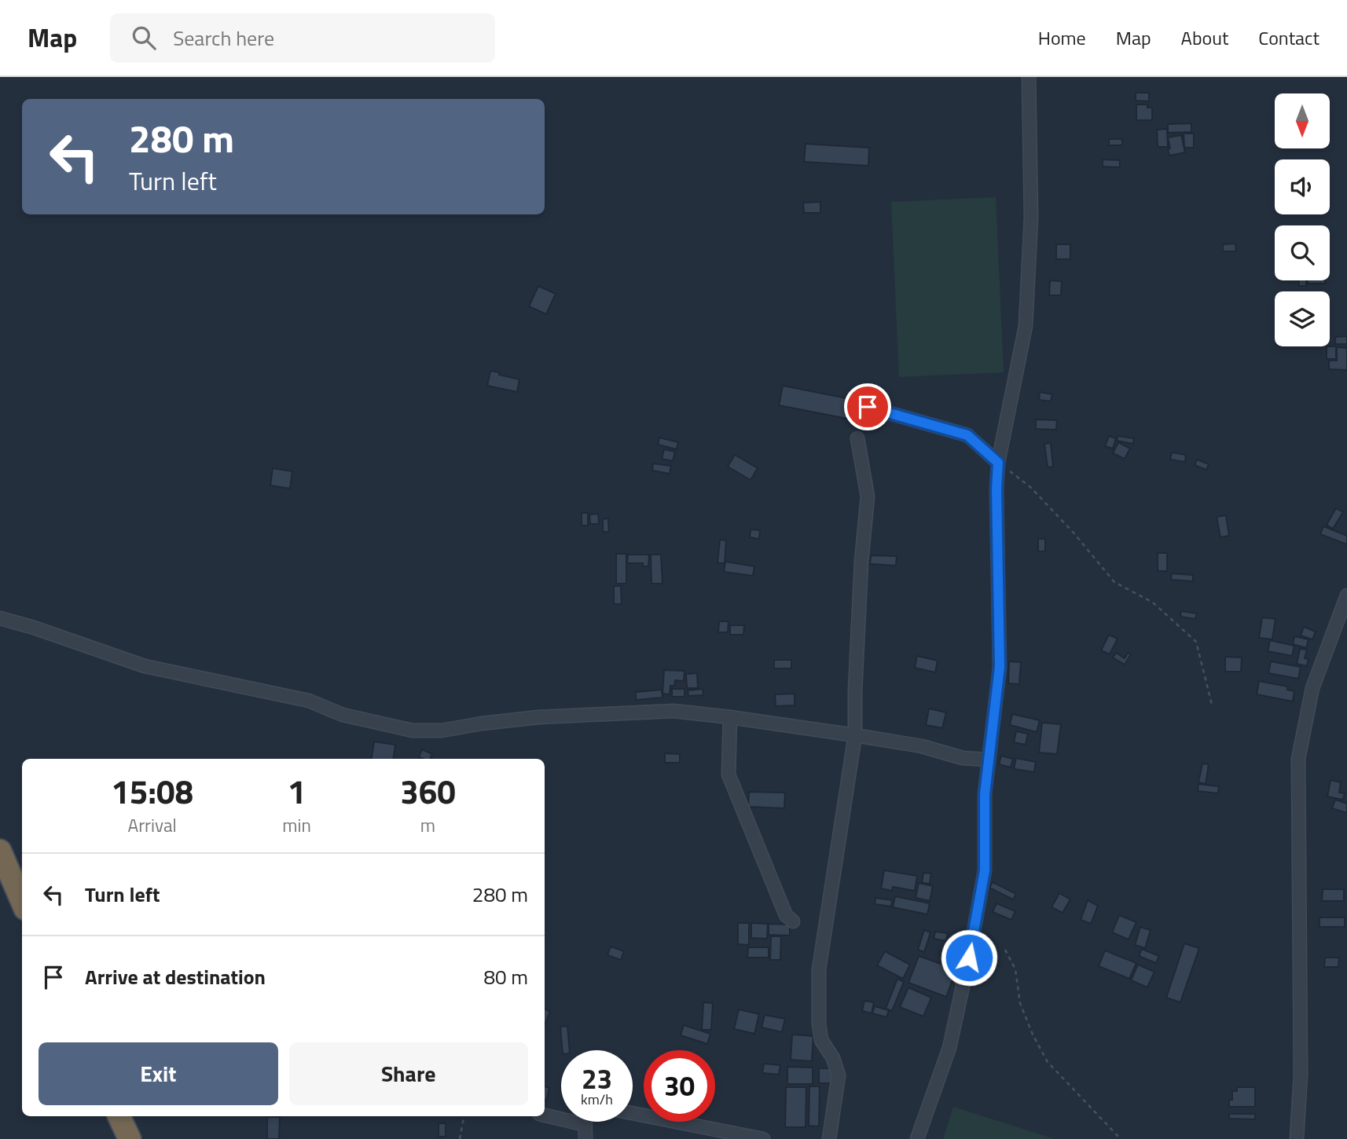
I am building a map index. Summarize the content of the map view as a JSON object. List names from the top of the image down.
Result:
{
  "north": "bottom",
  "page": {
    "header": "Map",
    "search": "Search here",
    "nav": [
      "Home",
      "Map",
      "About",
      "Contact"
    ],
    "turn": ["280 m", "Turn left"],
    "eta": [
      "15:08",
      "Arrival",
      "1",
      "min",
      "360",
      "m"
    ],
    "list": [
      {
        "name": "Turn left",
        "value": "280 m"
      },
      {
        "name": "Arrive at destination",
        "value": "80 m"
      }
    ],
    "buttons": ["Exit", "Share"],
    "speed": "23 km/h",
    "limit": "30"
  }
}
